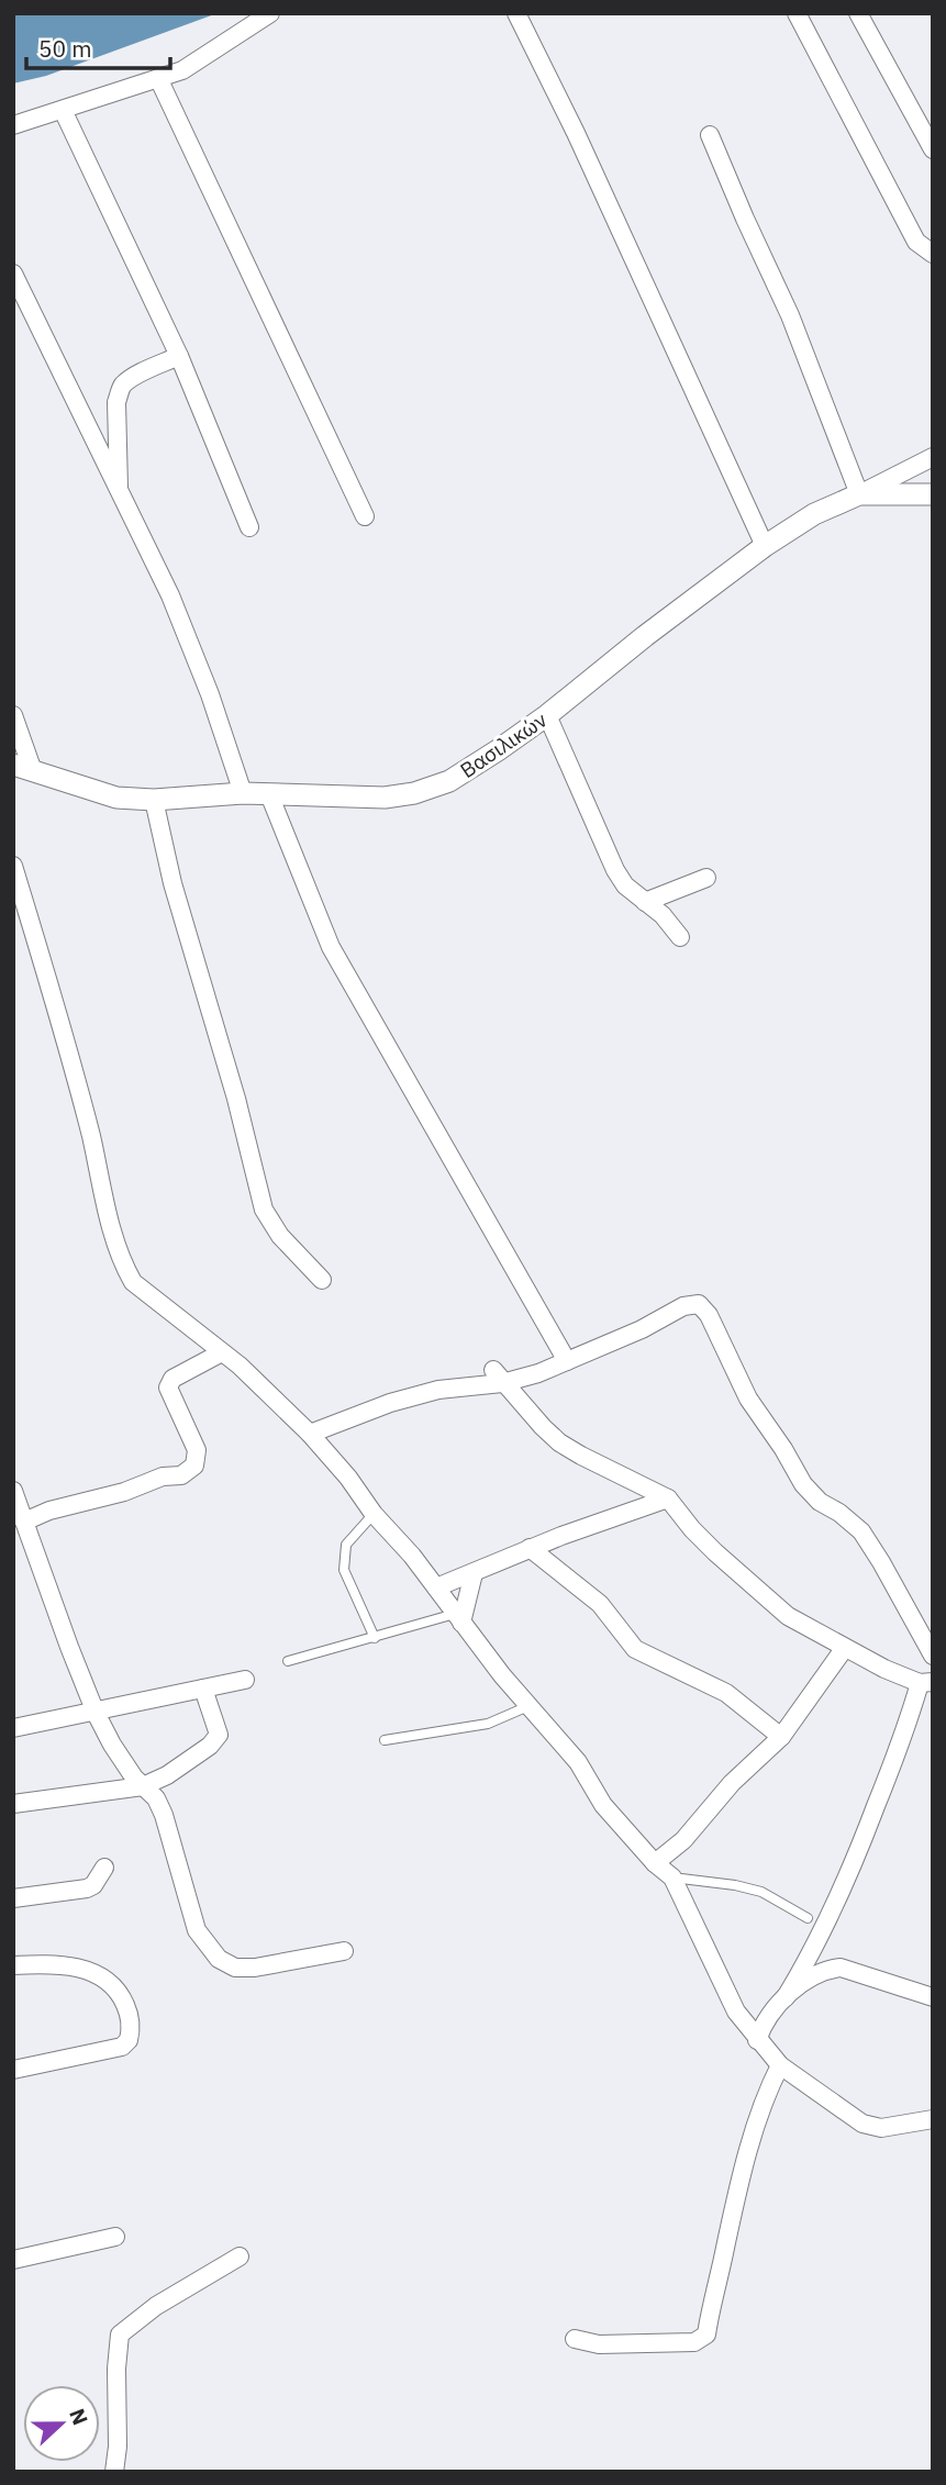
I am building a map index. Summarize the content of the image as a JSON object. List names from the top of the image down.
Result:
{
  "streets": {
    "street": ["Βασιλικών"]
  },
  "scale_bar": "50 m",
  "north": "right"
}
